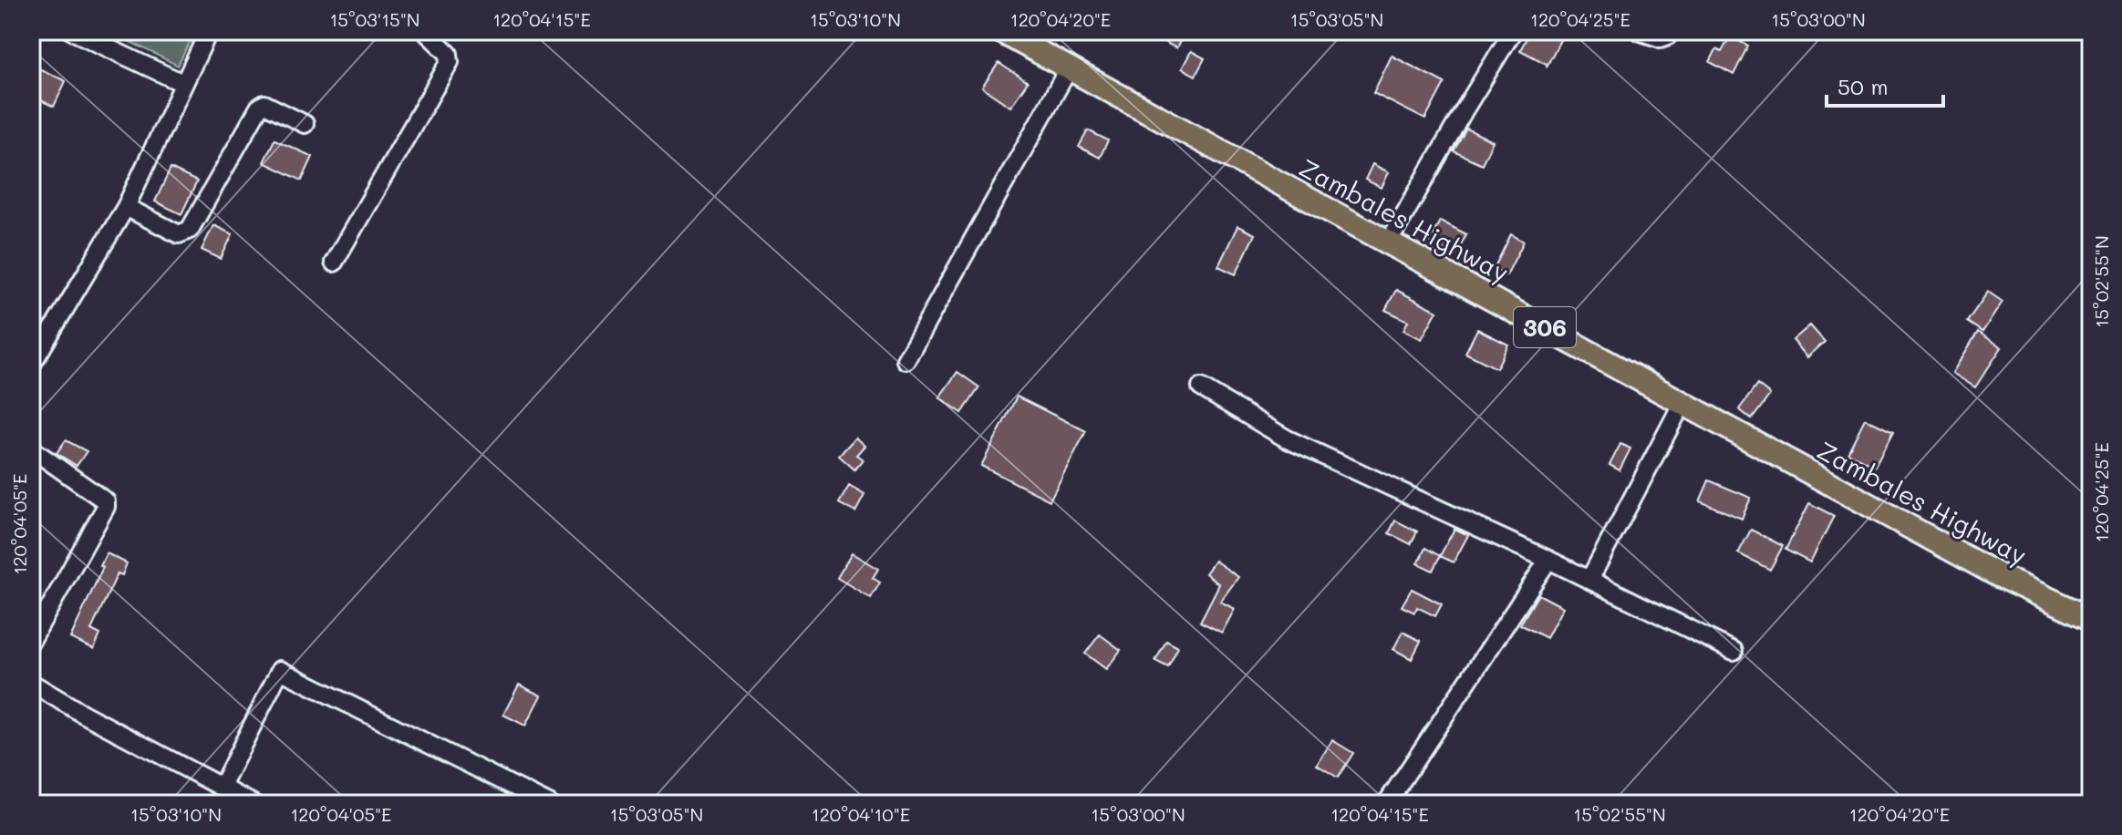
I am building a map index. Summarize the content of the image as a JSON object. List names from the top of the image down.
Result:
{
  "streets": {
    "main road": ["Zambales Highway", "306"]
  },
  "scale_bar": "50 m",
  "coordinates": [
    "15°03'15\"N",
    "120°04'15\"E",
    "15°03'10\"N",
    "120°04'20\"E",
    "15°03'05\"N",
    "120°04'25\"E",
    "15°03'00\"N",
    "15°02'55\"N",
    "120°04'05\"E",
    "120°04'10\"E"
  ]
}
